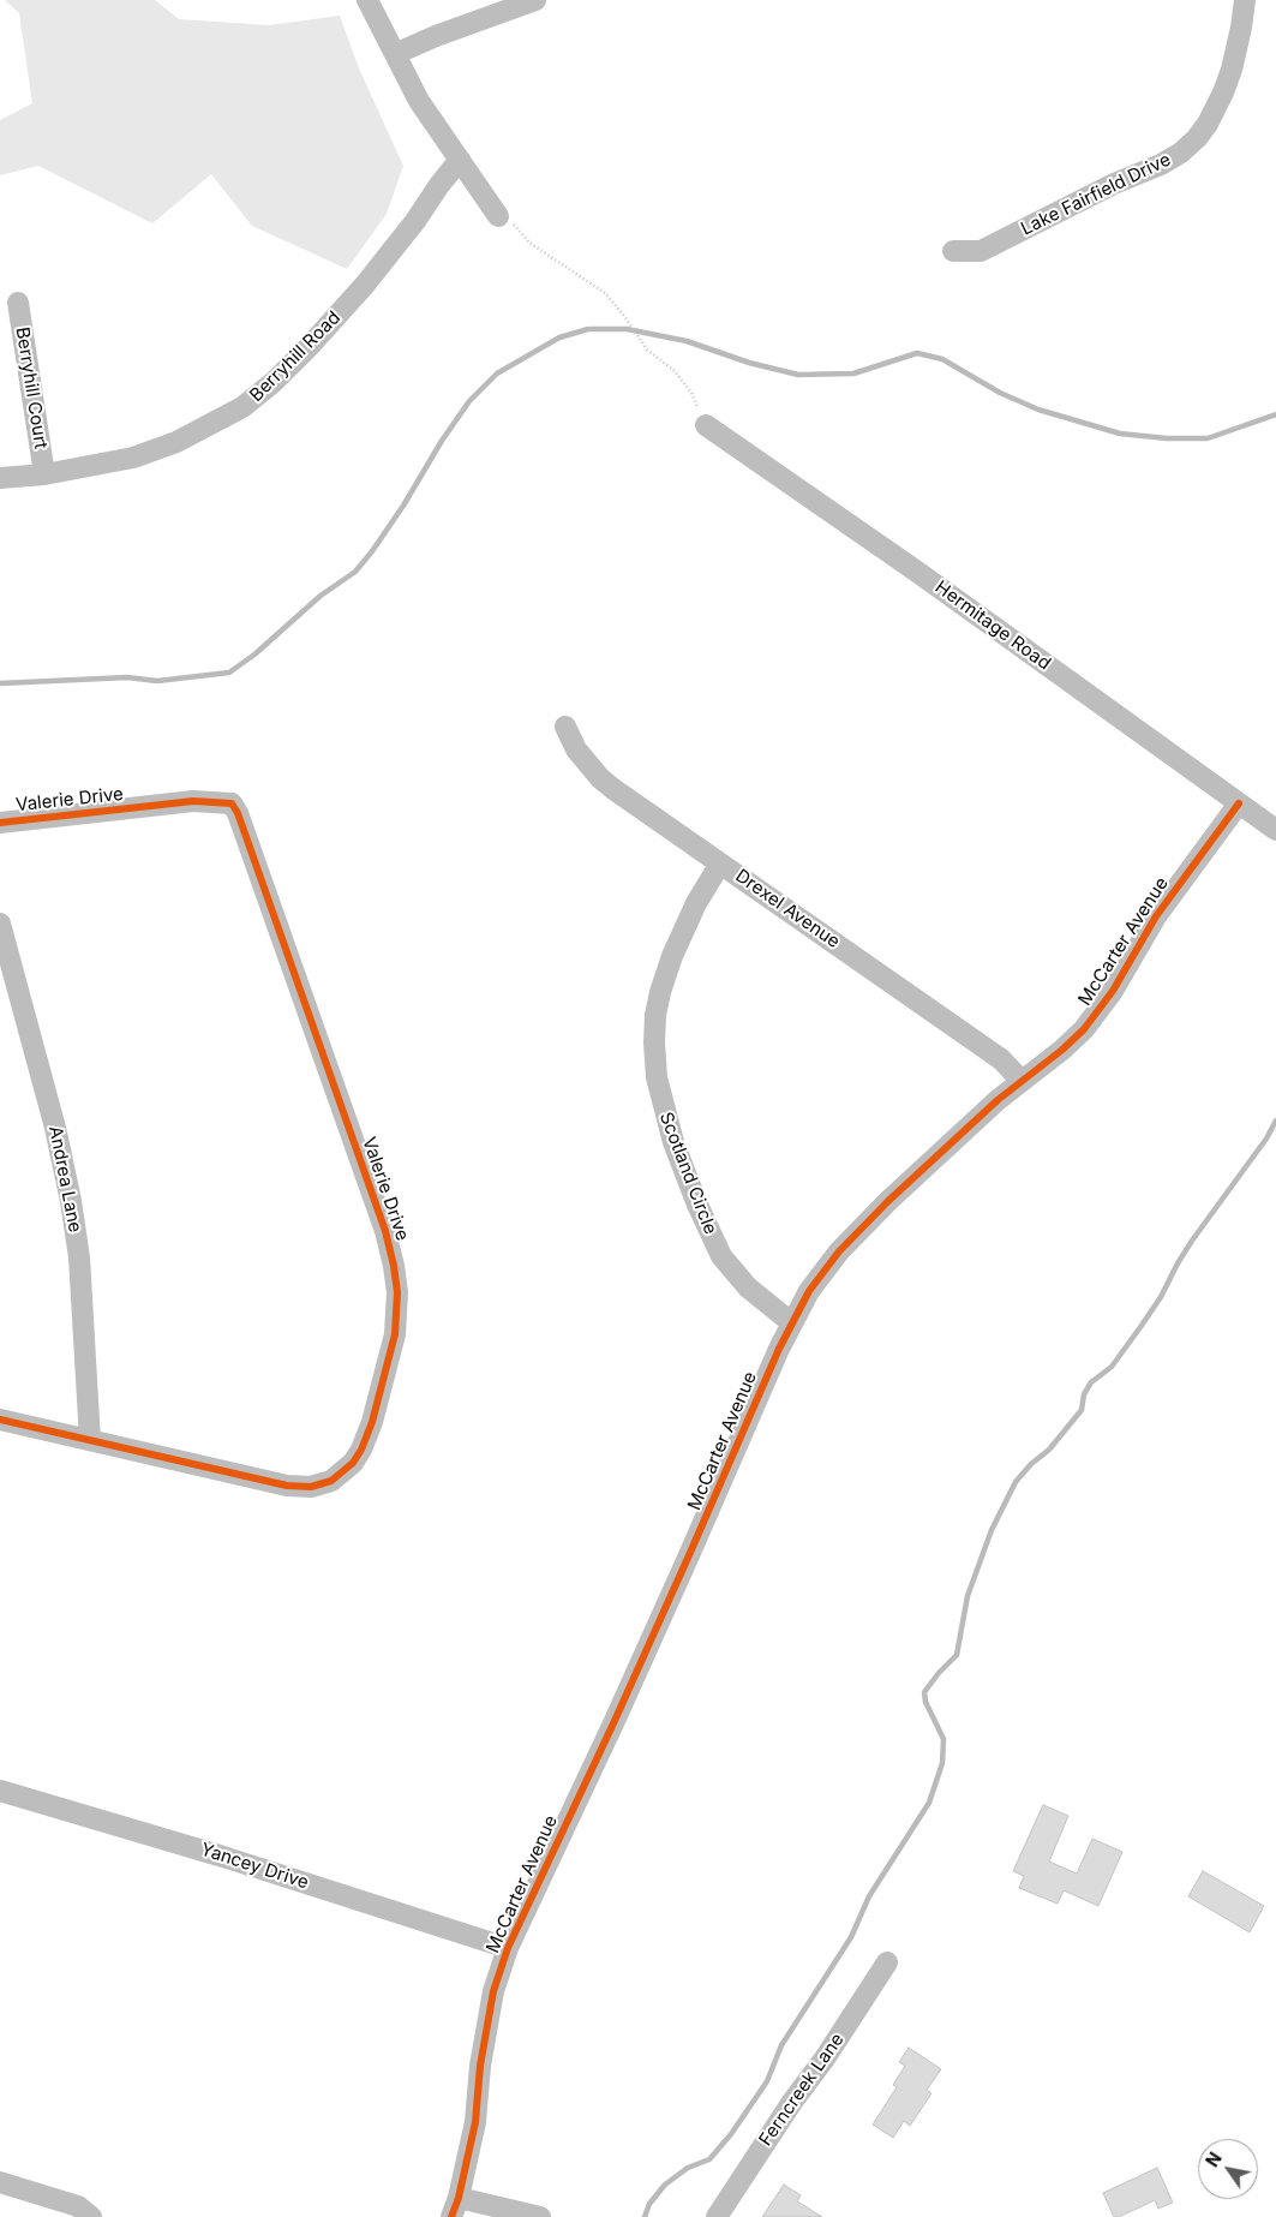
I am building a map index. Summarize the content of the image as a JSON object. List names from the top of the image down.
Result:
{
  "streets": {
    "street": [
      "Lake Fairfield Drive",
      "Berryhill Road",
      "Berryhill Court",
      "Hermitage Road",
      "Valerie Drive",
      "Drexel Avenue",
      "McCarter Avenue",
      "Scotland Circle",
      "Andrea Lane",
      "Yancey Drive",
      "Ferncreek Lane"
    ]
  },
  "crossings": [
    ["Berryhill Road", "Berryhill Court"],
    ["Hermitage Road", "McCarter Avenue"],
    ["Valerie Drive", "Andrea Lane"],
    ["Drexel Avenue", "McCarter Avenue"],
    ["Drexel Avenue", "Scotland Circle"],
    ["McCarter Avenue", "Scotland Circle"],
    ["McCarter Avenue", "Yancey Drive"]
  ],
  "north": "top left"
}
